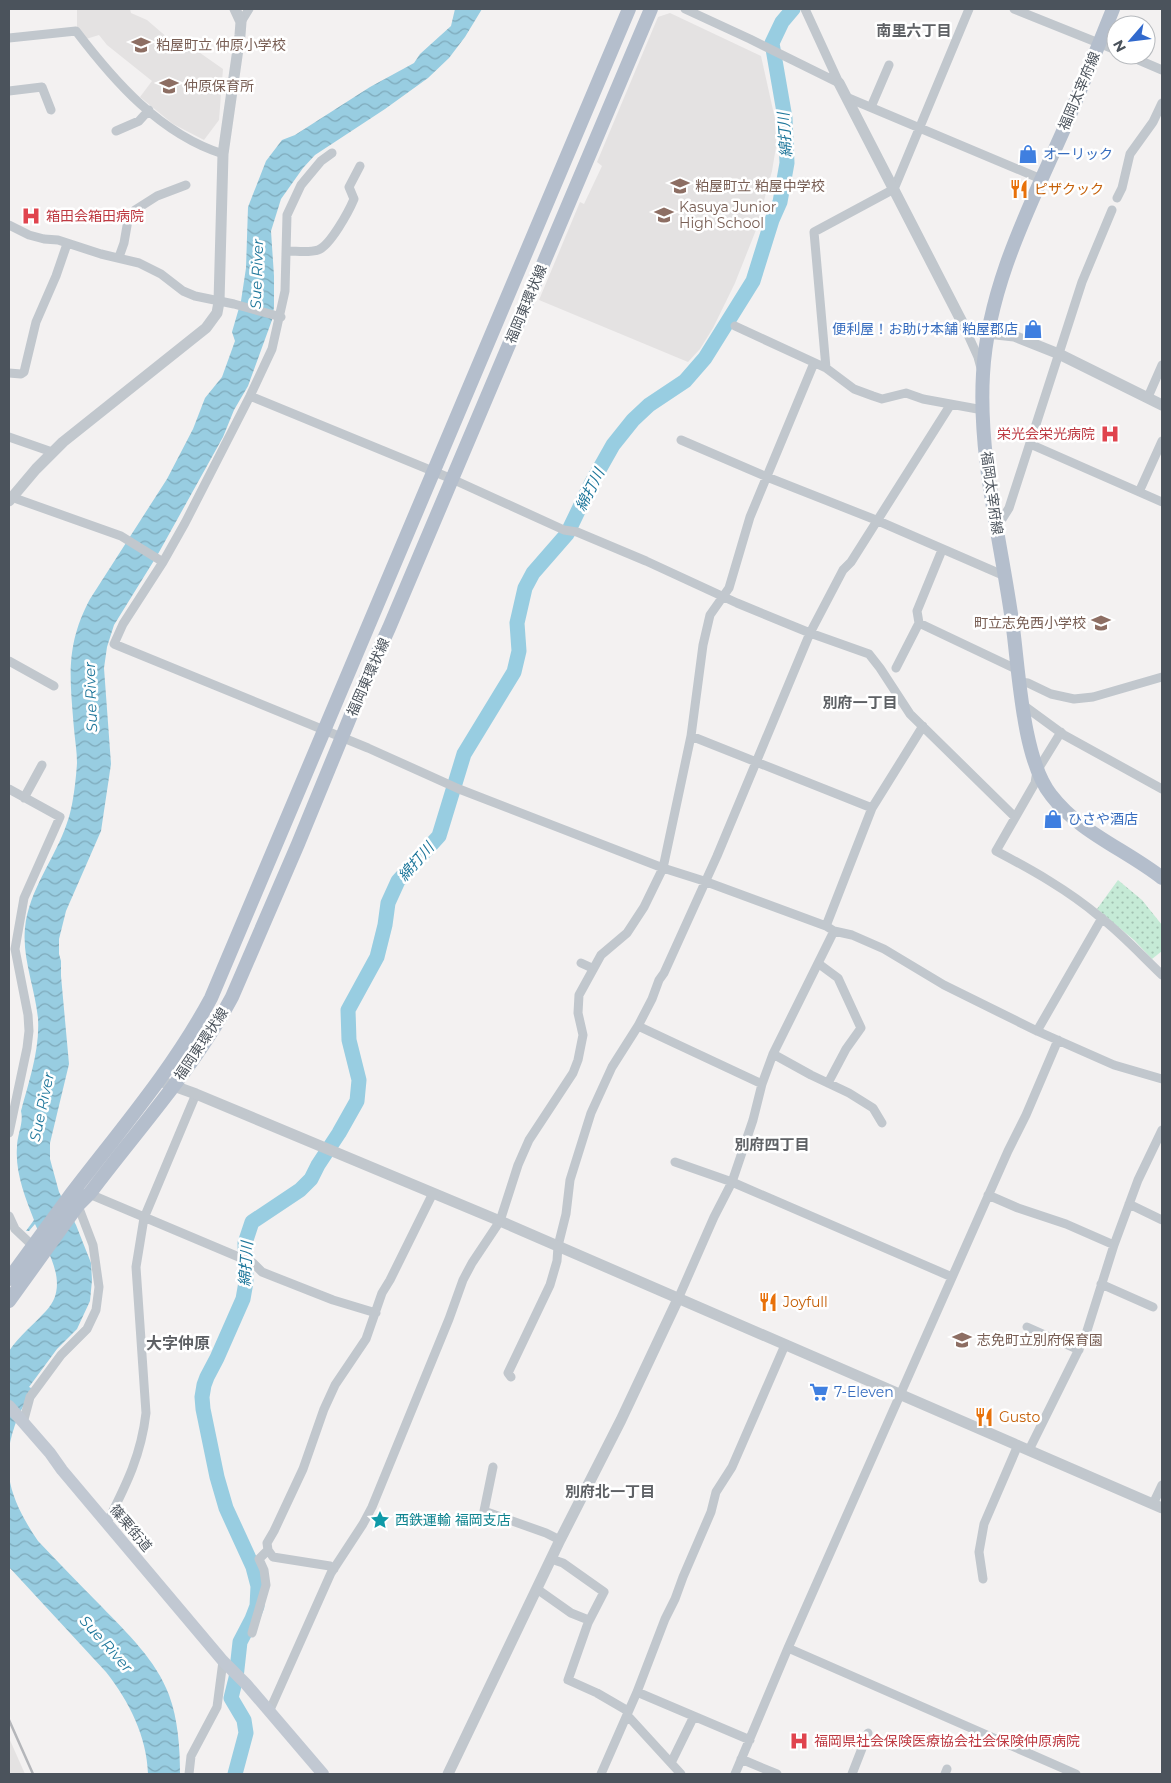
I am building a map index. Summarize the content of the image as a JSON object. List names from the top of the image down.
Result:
{
  "streets": {
    "main road": ["福岡太宰府線", "福岡東環状線", "篠栗街道"]
  },
  "districts": [
    "南里六丁目",
    "別府一丁目",
    "別府四丁目",
    "大字仲原",
    "別府北一丁目"
  ],
  "water": ["綿打川", "Sue River"],
  "places": {
    "school or university": [
      "粕屋町立 仲原小学校",
      "仲原保育所",
      "粕屋町立 粕屋中学校",
      "Kasuya Junior High School",
      "町立志免西小学校",
      "志免町立別府保育園"
    ],
    "shop": ["オーリック", "便利屋！お助け本舗 粕屋郡店", "ひさや酒店"],
    "restaurant": ["ピザクック", "Joyfull", "Gusto"],
    "hospital": ["箱田会箱田病院", "栄光会栄光病院", "福岡県社会保険医療協会社会保険仲原病院"],
    "supermarket": ["7-Eleven"],
    "place": ["西鉄運輸 福岡支店"]
  },
  "north": "bottom left"
}
